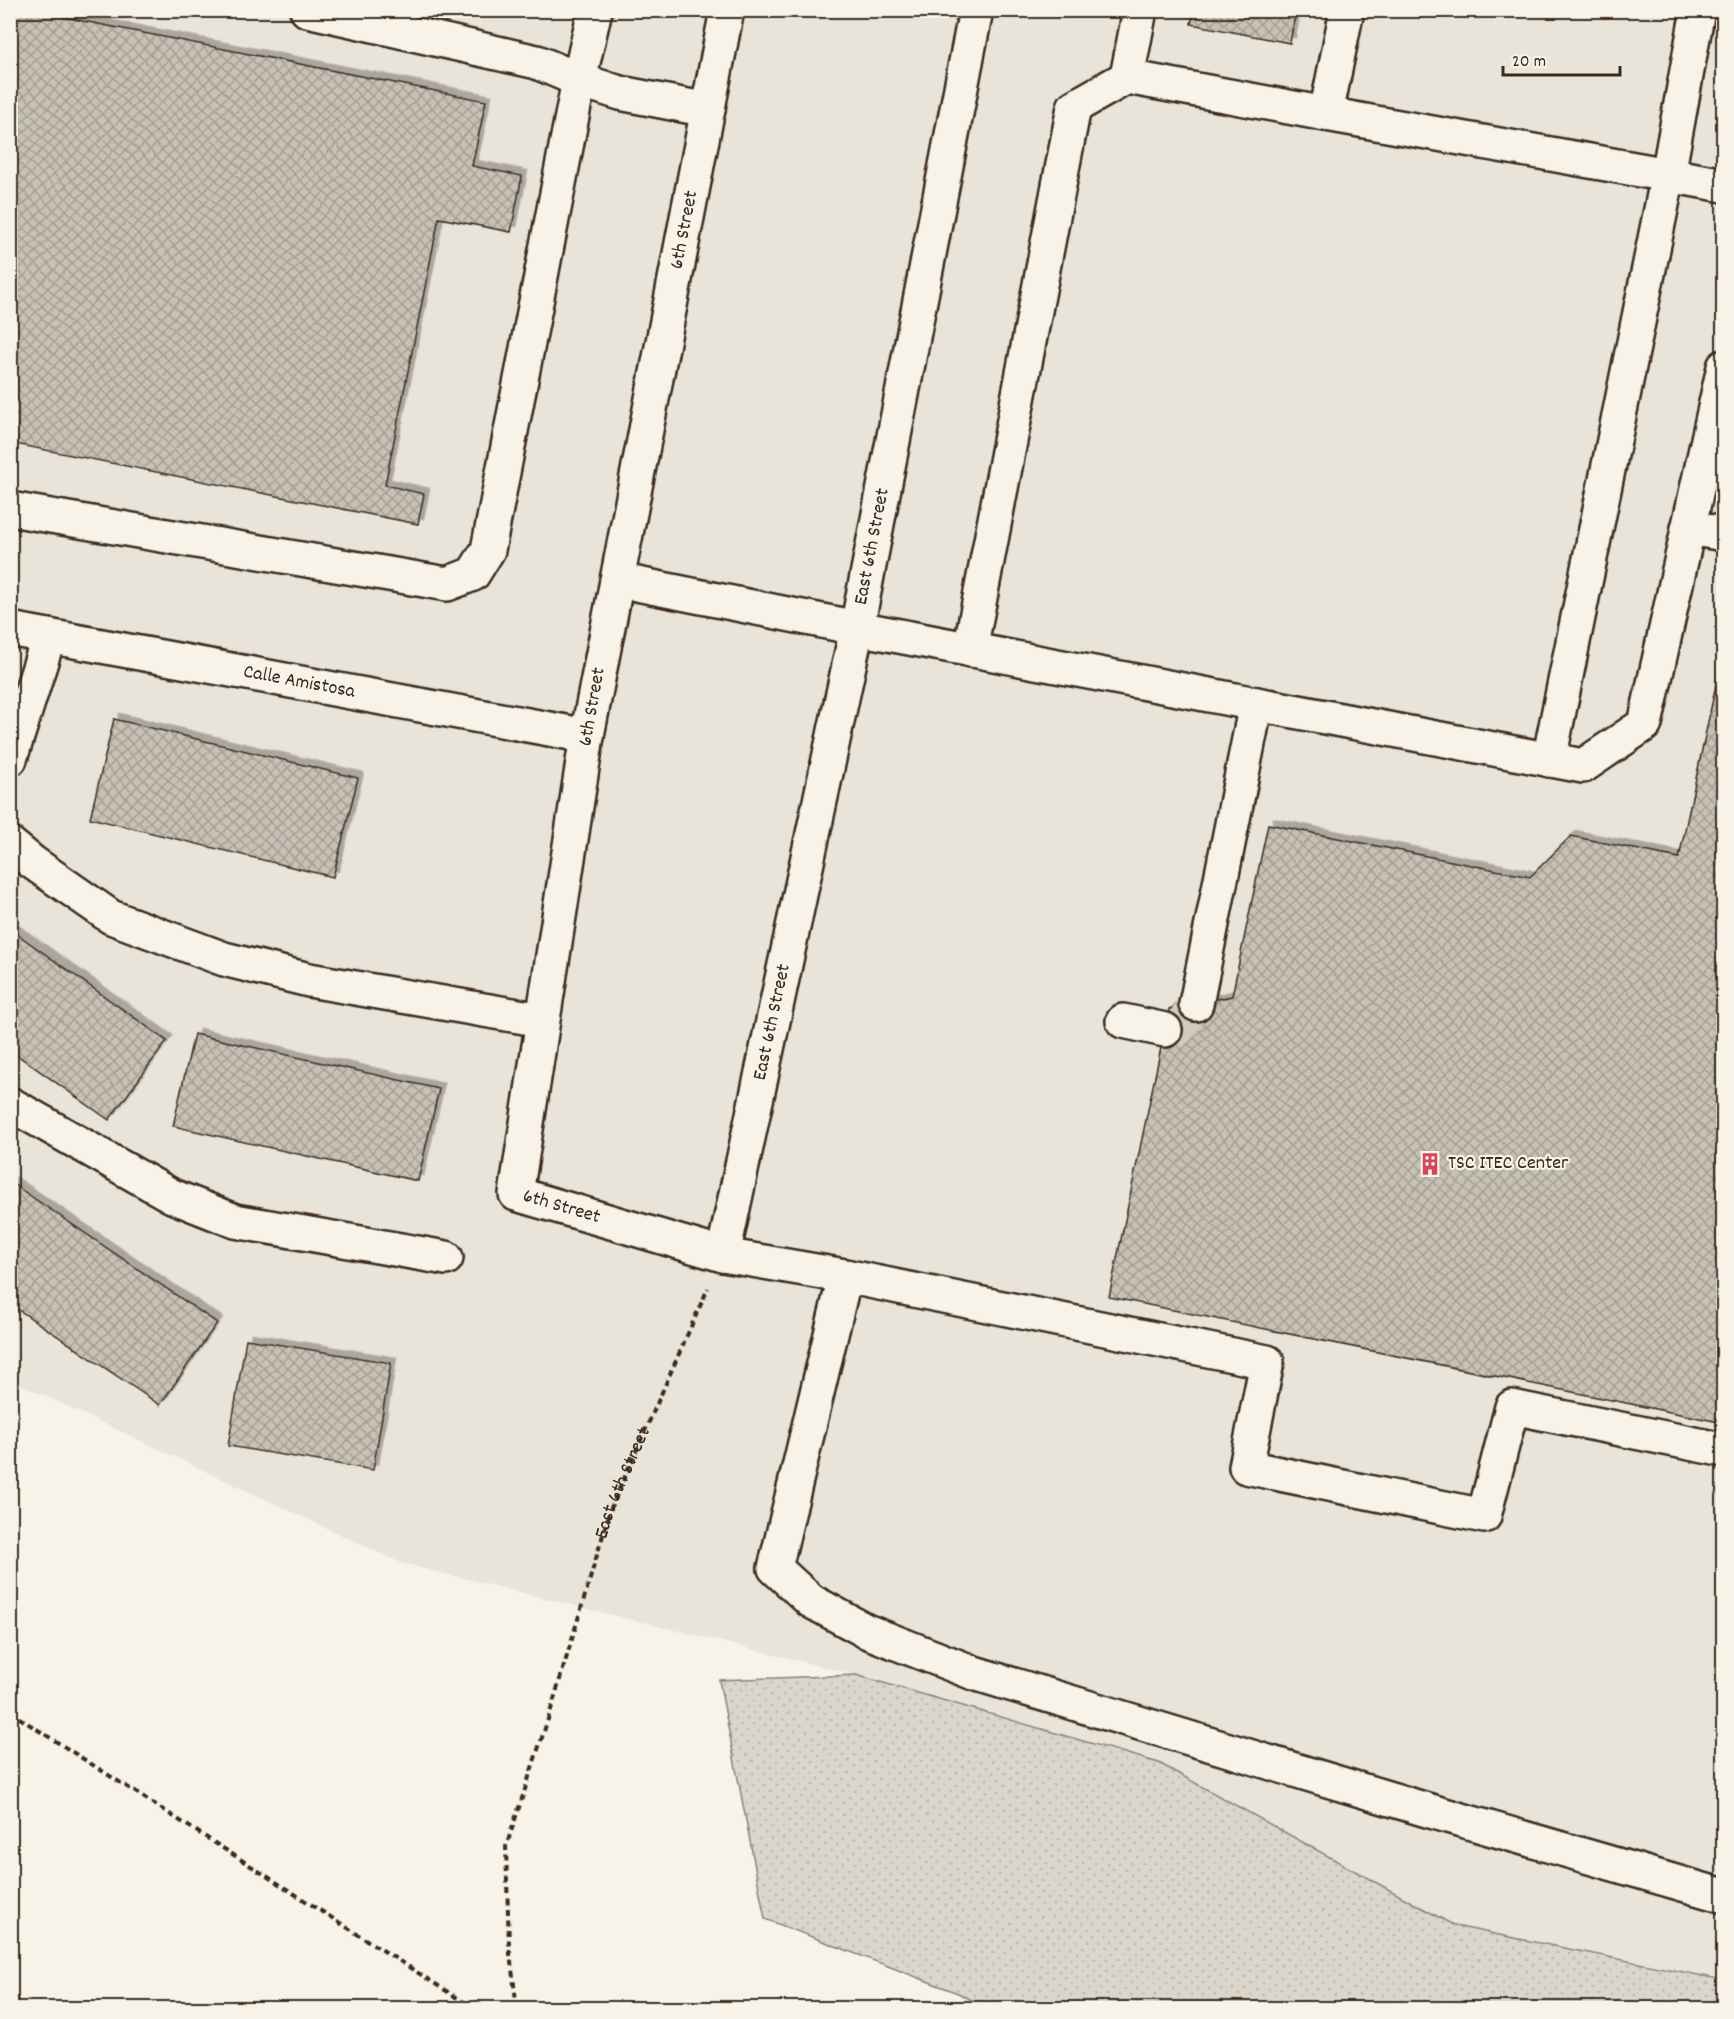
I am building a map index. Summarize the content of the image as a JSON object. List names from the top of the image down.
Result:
{
  "streets": {
    "street": ["6th Street", "East 6th Street", "Calle Amistosa"]
  },
  "crossings": [
    ["6th Street", "East 6th Street"],
    ["6th Street", "Calle Amistosa"]
  ],
  "places": {
    "building": ["TSC ITEC Center"]
  },
  "scale_bar": "20 m"
}
